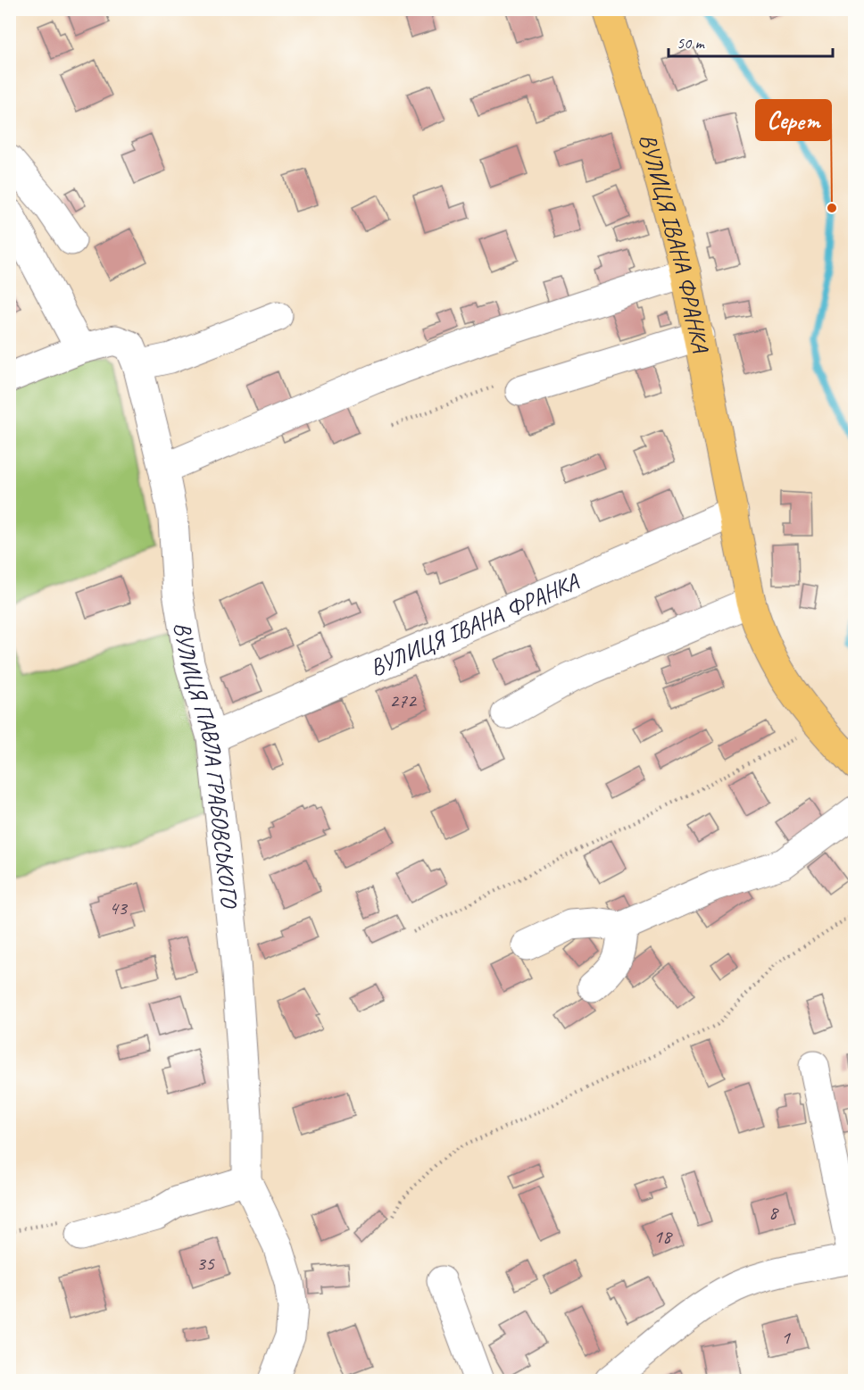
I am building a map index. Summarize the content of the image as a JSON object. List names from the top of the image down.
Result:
{
  "streets": {
    "main road": ["ВУЛИЦЯ ІВАНА ФРАНКА"],
    "street": ["ВУЛИЦЯ ПАВЛА ГРАБОВСЬКОГО"]
  },
  "crossings": [
    ["ВУЛИЦЯ ІВАНА ФРАНКА", "ВУЛИЦЯ ПАВЛА ГРАБОВСЬКОГО"]
  ],
  "places": ["Серет"],
  "house_numbers": [
    "272",
    "43",
    "8",
    "18",
    "35",
    "1"
  ],
  "scale_bar": "50 m"
}
